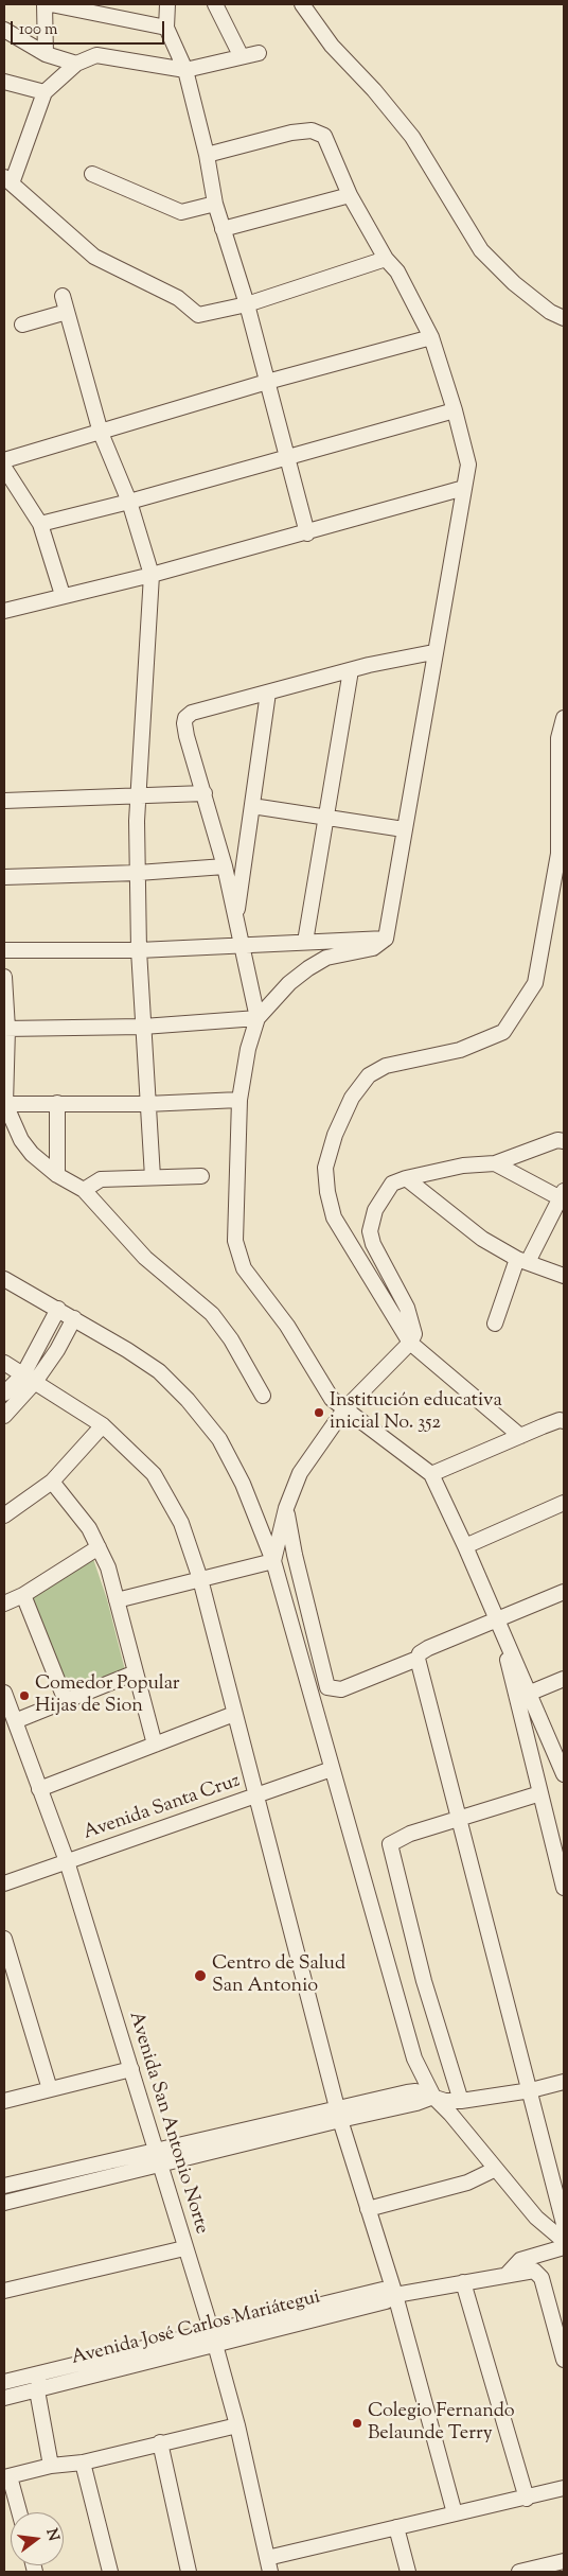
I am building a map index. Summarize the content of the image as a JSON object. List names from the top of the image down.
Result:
{
  "streets": {
    "street": ["Avenida Santa Cruz", "Avenida San Antonio Norte", "Avenida José Carlos Mariátegui"]
  },
  "crossings": [
    ["Avenida Santa Cruz", "Avenida San Antonio Norte"],
    ["Avenida San Antonio Norte", "Avenida José Carlos Mariátegui"]
  ],
  "places": [
    "Institución educativa inicial No. 352",
    "Comedor Popular Hijas de Sion",
    "Centro de Salud San Antonio",
    "Colegio Fernando Belaunde Terry"
  ],
  "scale_bar": "100 m",
  "north": "right"
}
